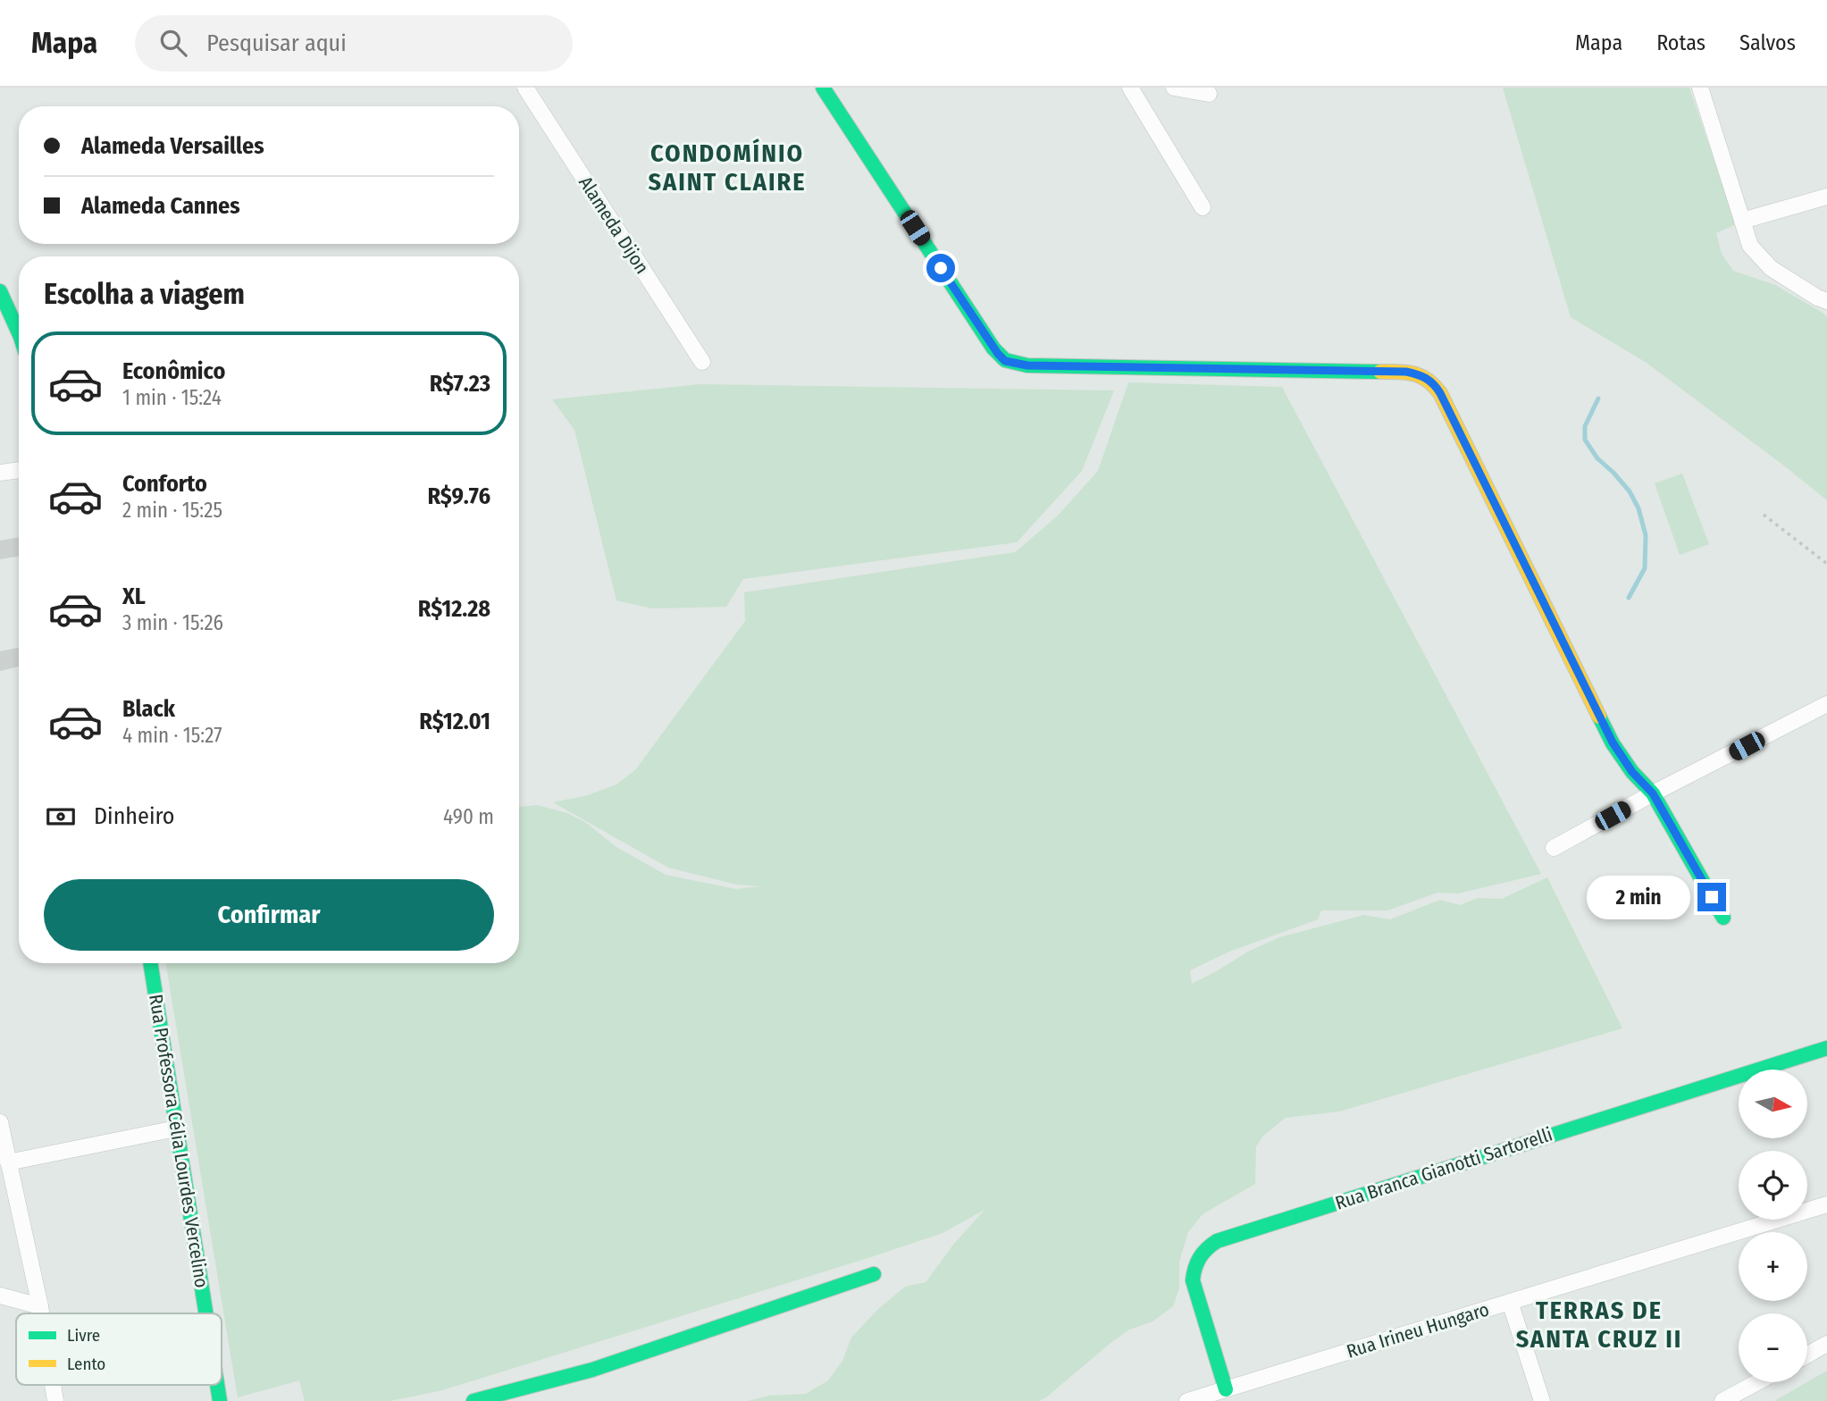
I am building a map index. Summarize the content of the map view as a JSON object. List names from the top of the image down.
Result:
{
  "streets": {
    "street": [
      "Alameda Dijon",
      "Rua Professora Célia Lourdes Vercelino",
      "Rua Branca Gianotti Sartorelli",
      "Rua Irineu Hungaro"
    ]
  },
  "crossings": [
    ["Rua Branca Gianotti Sartorelli", "Rua Irineu Hungaro"]
  ],
  "districts": ["CONDOMÍNIO SAINT CLAIRE", "TERRAS DE SANTA CRUZ II"],
  "legend": ["Livre", "Lento"],
  "north": "right",
  "page": {
    "header": "Mapa",
    "search": "Pesquisar aqui",
    "nav": ["Mapa", "Rotas", "Salvos"],
    "banner": ["Alameda Versailles", "Alameda Cannes"],
    "heading": "Escolha a viagem",
    "list": [
      {
        "name": "Econômico",
        "note": "1 min · 15:24",
        "value": "R$7.23"
      },
      {
        "name": "Conforto",
        "note": "2 min · 15:25",
        "value": "R$9.76"
      },
      {
        "name": "XL",
        "note": "3 min · 15:26",
        "value": "R$12.28"
      },
      {
        "name": "Black",
        "note": "4 min · 15:27",
        "value": "R$12.01"
      }
    ],
    "pay": ["Dinheiro", "490 m"],
    "buttons": "Confirmar",
    "bubble": "2 min",
    "map_buttons": ["+", "−"]
  }
}
